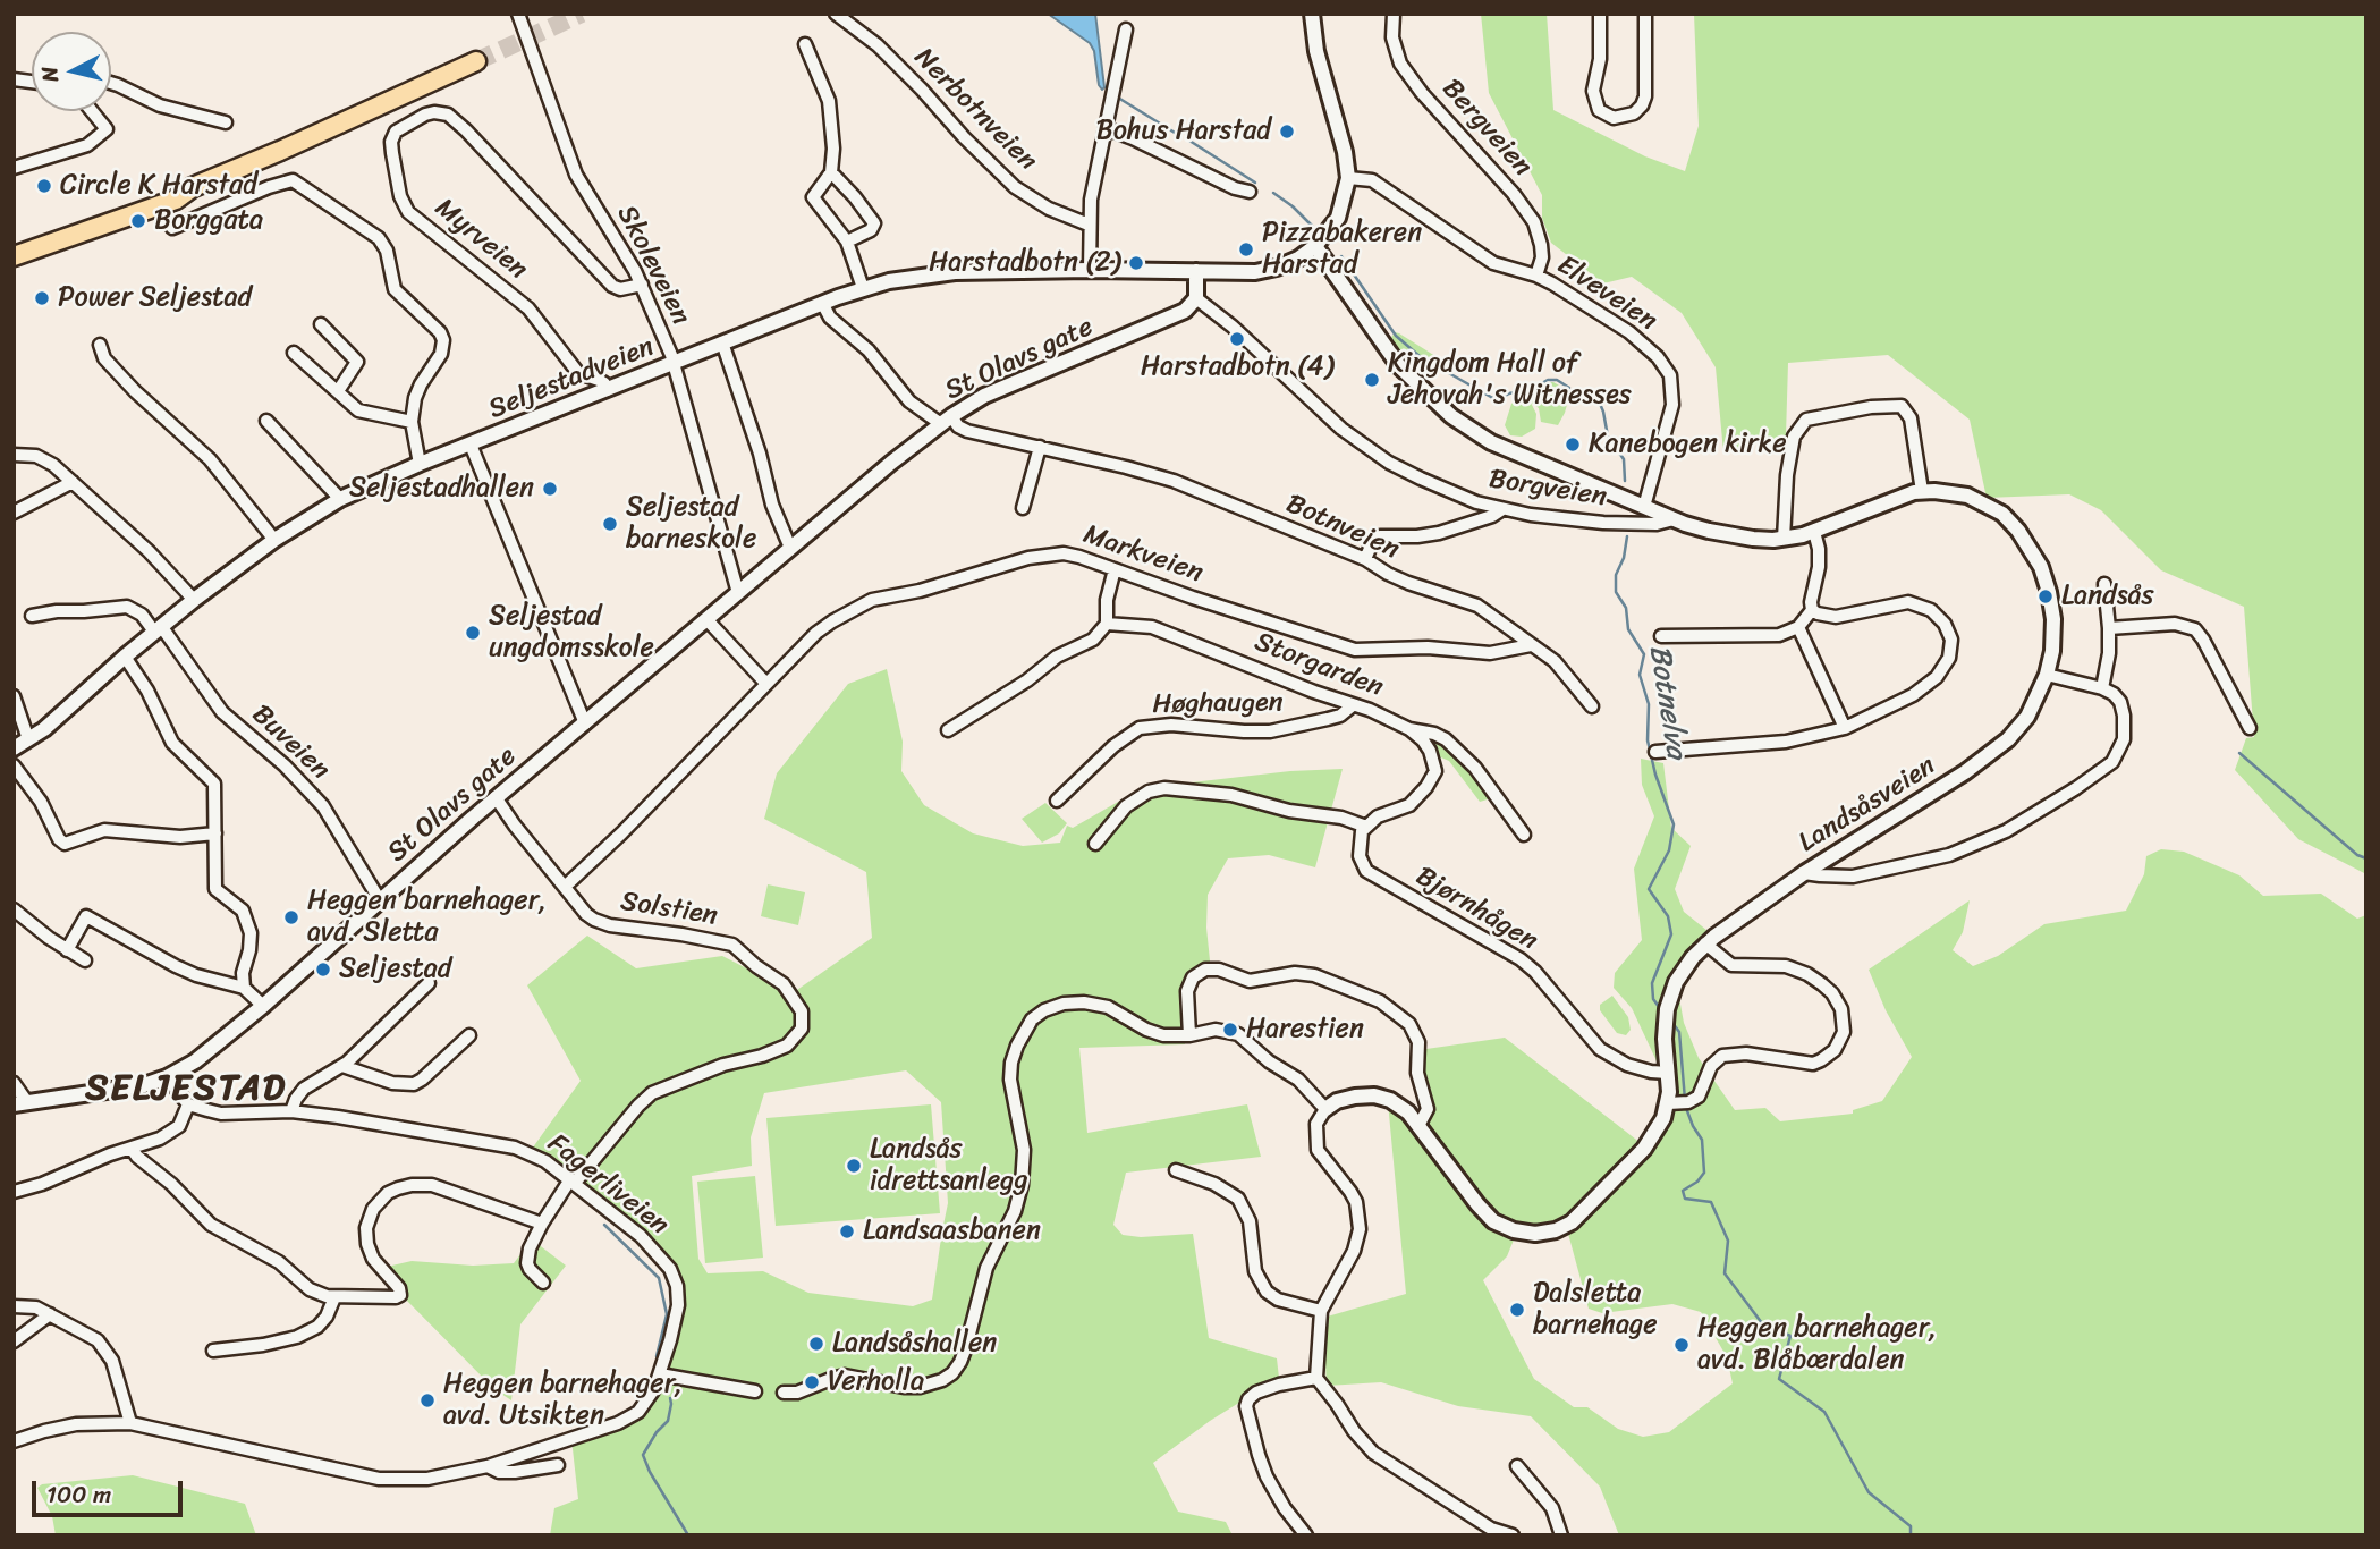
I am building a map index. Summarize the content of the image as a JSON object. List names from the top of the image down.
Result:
{
  "streets": {
    "street": [
      "Nerbotnveien",
      "Bergveien",
      "Myrveien",
      "Skoleveien",
      "Elveveien",
      "St Olavs gate",
      "Seljestadveien",
      "Borgveien",
      "Botnveien",
      "Markveien",
      "Storgarden",
      "Høghaugen",
      "Buveien",
      "Landsåsveien",
      "Solstien",
      "Bjørnhågen",
      "Fagerliveien"
    ]
  },
  "crossings": [
    ["Bergveien", "Elveveien"],
    ["Myrveien", "Skoleveien"],
    ["Myrveien", "Seljestadveien"],
    ["Skoleveien", "St Olavs gate"],
    ["Skoleveien", "Seljestadveien"],
    ["Elveveien", "Landsåsveien"],
    ["St Olavs gate", "Borgveien"],
    ["St Olavs gate", "Botnveien"],
    ["St Olavs gate", "Buveien"],
    ["St Olavs gate", "Solstien"],
    ["Seljestadveien", "Botnveien"],
    ["Seljestadveien", "Buveien"],
    ["Seljestadveien", "Landsåsveien"],
    ["Borgveien", "Landsåsveien"],
    ["Botnveien", "Markveien"],
    ["Markveien", "Solstien"],
    ["Storgarden", "Høghaugen"],
    ["Landsåsveien", "Bjørnhågen"],
    ["Solstien", "Fagerliveien"]
  ],
  "districts": ["SELJESTAD"],
  "water": ["Botnelva"],
  "places": [
    "Bohus Harstad",
    "Circle K Harstad",
    "Borggata",
    "Pizzabakeren Harstad",
    "Harstadbotn (2)",
    "Power Seljestad",
    "Harstadbotn (4)",
    "Kingdom Hall of Jehovah's Witnesses",
    "Kanebogen kirke",
    "Seljestadhallen",
    "Seljestad barneskole",
    "Landsås",
    "Seljestad ungdomsskole",
    "Heggen barnehager, avd. Sletta",
    "Seljestad",
    "Harestien",
    "Landsås idrettsanlegg",
    "Landsaasbanen",
    "Dalsletta barnehage",
    "Landsåshallen",
    "Heggen barnehager, avd. Blåbærdalen",
    "Verholla",
    "Heggen barnehager, avd. Utsikten"
  ],
  "scale_bar": "100 m",
  "north": "left"
}
